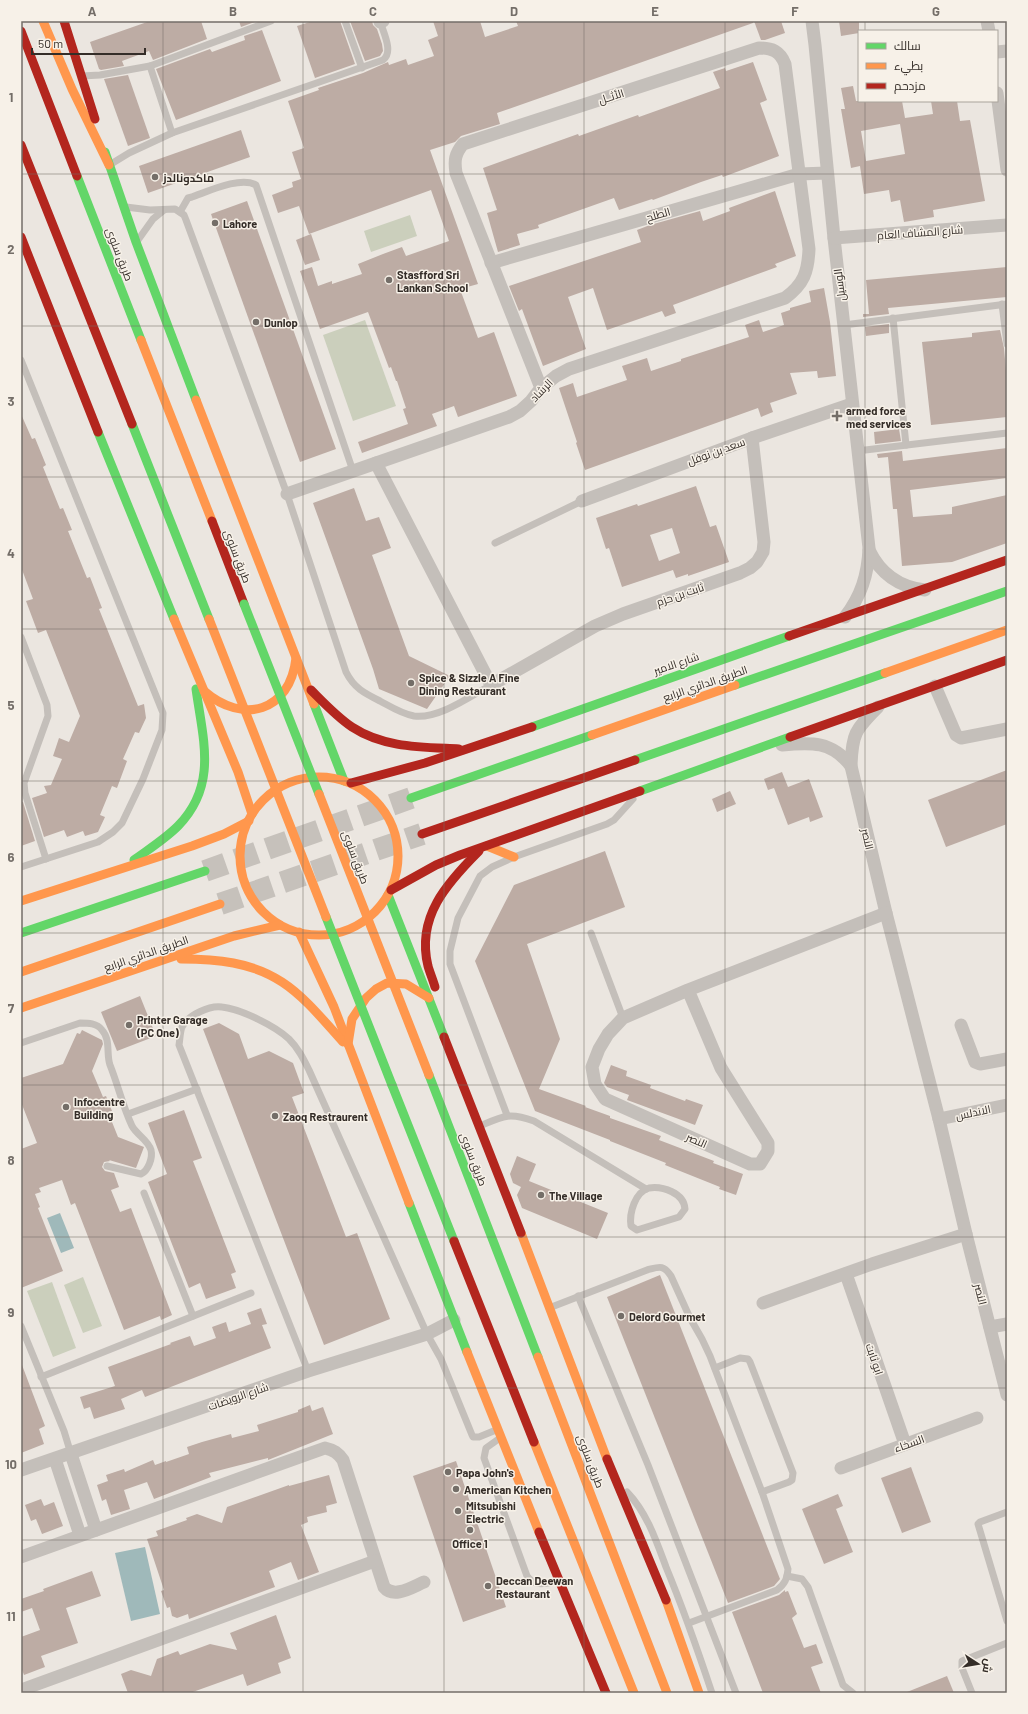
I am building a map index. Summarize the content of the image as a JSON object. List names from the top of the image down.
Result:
{
  "streets": {
    "main road": ["طريق سلوى", "شارع الامير", "الطريق الدائري الرابع"],
    "street": [
      "الأثــل",
      "الطلح",
      "شارع المشاف العام",
      "الوسيل",
      "الرشاد",
      "سعد بن نوفل",
      "ثابت بن حزم",
      "النصر",
      "الاندلس",
      "ابو ثابت",
      "شارع الرويضات",
      "السخاء"
    ]
  },
  "crossings": [
    ["الأثــل", "الطلح"],
    ["الأثــل", "الرشاد"],
    ["الطلح", "الوسيل"],
    ["شارع المشاف العام", "الوسيل"],
    ["طريق سلوى", "شارع الامير"],
    ["الوسيل", "سعد بن نوفل"],
    ["الوسيل", "شارع الامير"],
    ["الرشاد", "ثابت بن حزم"],
    ["سعد بن نوفل", "ثابت بن حزم"],
    ["النصر", "الاندلس"],
    ["ابو ثابت", "السخاء"]
  ],
  "places": {
    "other": [
      "ماكدونالدز",
      "Lahore",
      "Stasfford Sri Lankan School",
      "Dunlop",
      "Spice & Sizzle A Fine Dining Restaurant",
      "Printer Garage (PC One)",
      "Infocentre Building",
      "Zaoq Restraurent",
      "The Village",
      "Delord Gourmet",
      "Papa John's",
      "American Kitchen",
      "Mitsubishi Electric",
      "Office 1",
      "Deccan Deewan Restaurant"
    ],
    "health": ["armed force med services"]
  },
  "legend": ["سالك", "بطيء", "مزدحم"],
  "scale_bar": "50 m",
  "north": "right",
  "grid": {
    "columns": [
      "A",
      "B",
      "C",
      "D",
      "E",
      "F",
      "G"
    ],
    "rows": [
      "1",
      "2",
      "3",
      "4",
      "5",
      "6",
      "7",
      "8",
      "9",
      "10",
      "11"
    ]
  }
}
